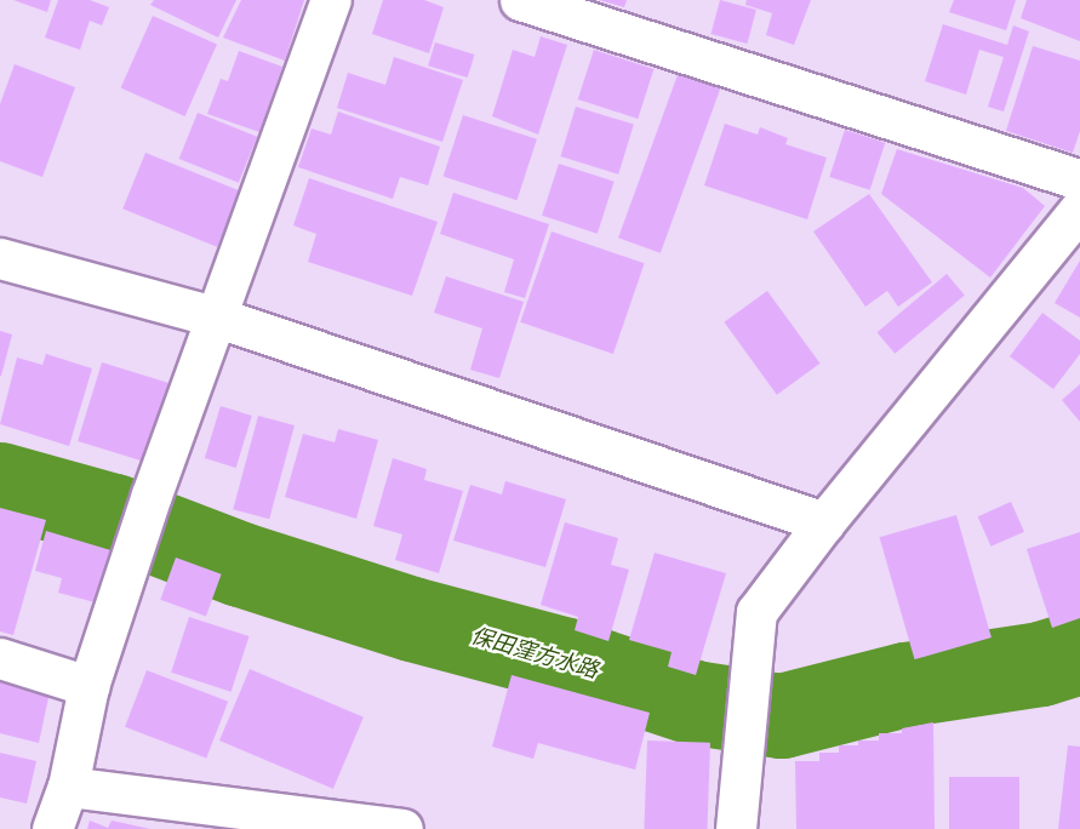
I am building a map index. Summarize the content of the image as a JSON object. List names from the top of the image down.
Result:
{
  "water": ["保田窪方水路"]
}
